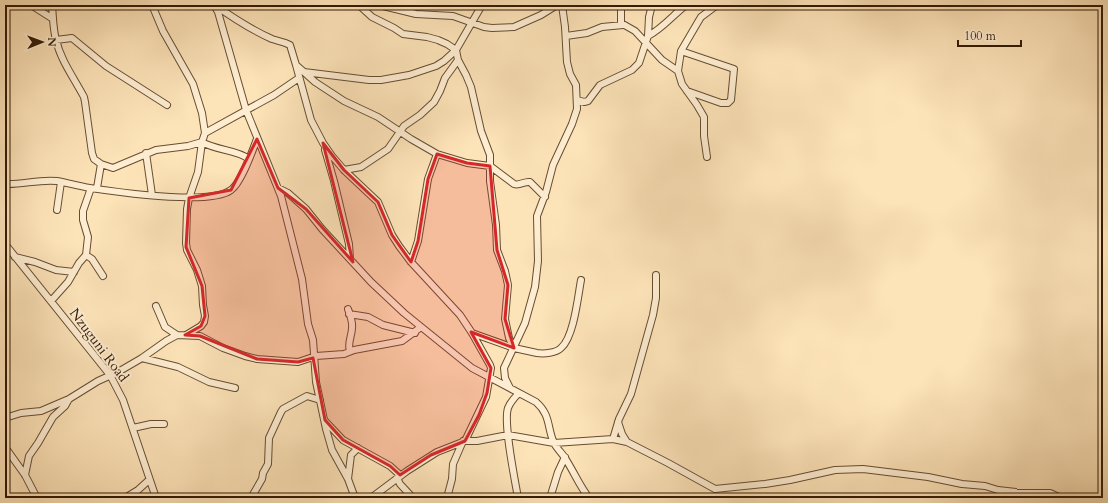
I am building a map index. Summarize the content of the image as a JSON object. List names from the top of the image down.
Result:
{
  "streets": {
    "street": ["Nzuguni Road"]
  },
  "scale_bar": "100 m",
  "north": "right"
}
